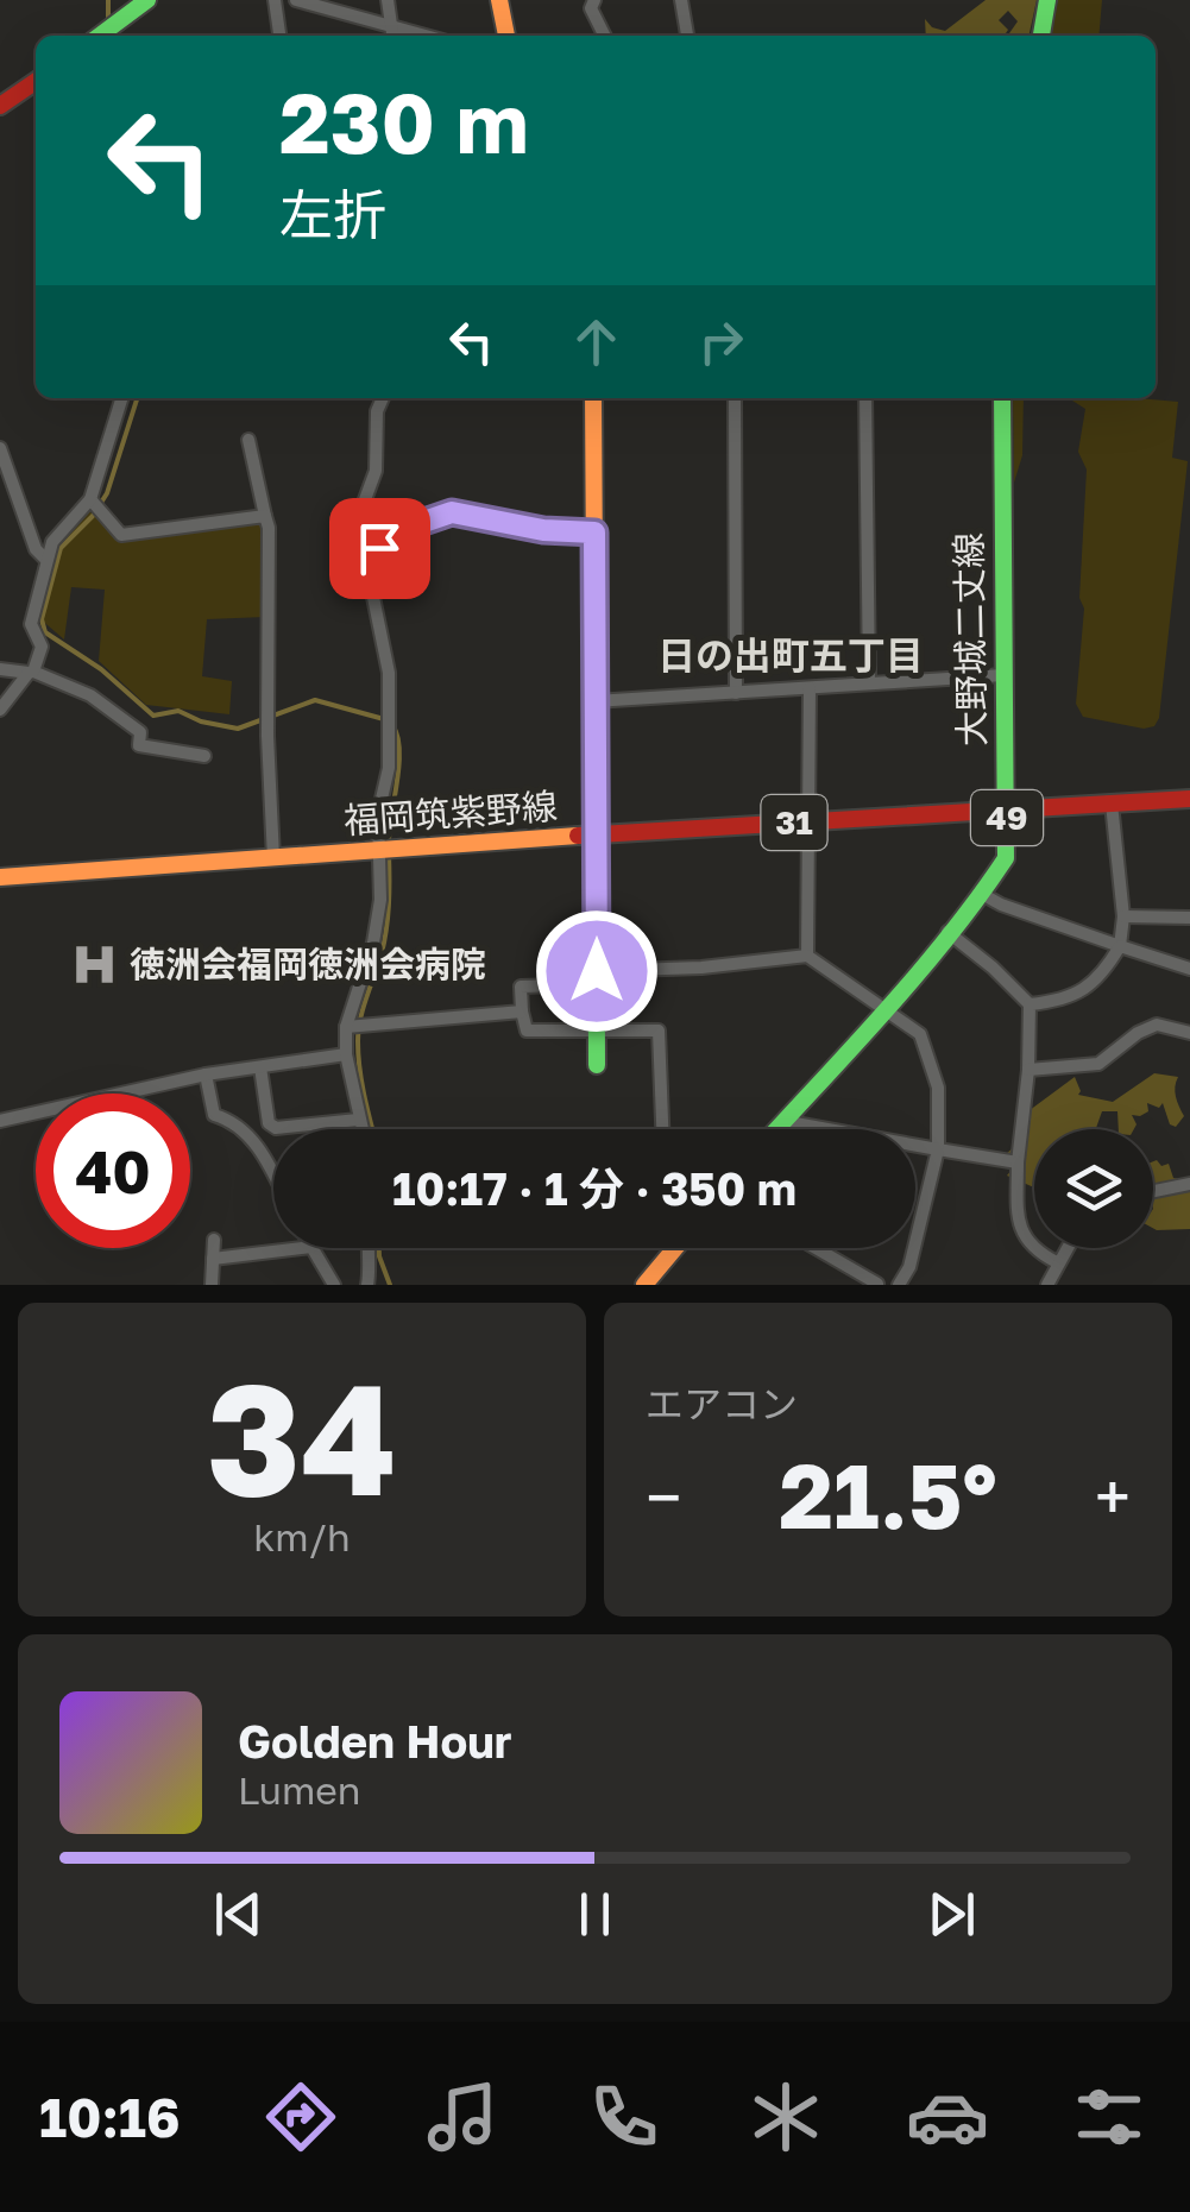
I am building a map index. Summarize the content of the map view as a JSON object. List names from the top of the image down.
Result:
{
  "streets": {
    "main road": [
      "大野城二丈線",
      "福岡筑紫野線",
      "49",
      "31"
    ]
  },
  "crossings": [
    ["大野城二丈線", "福岡筑紫野線"]
  ],
  "districts": ["日の出町五丁目"],
  "places": {
    "hospital": ["徳洲会福岡徳洲会病院"]
  },
  "page": {
    "turn": ["230 m", "左折"],
    "limit": "40",
    "trip": "10:17 · 1 分 · 350 m",
    "tile": [
      ["34", "km/h"],
      "エアコン"
    ],
    "heat": ["−", "21.5°", "+"],
    "song": ["Golden Hour", "Lumen"],
    "tabs": "10:16"
  }
}
